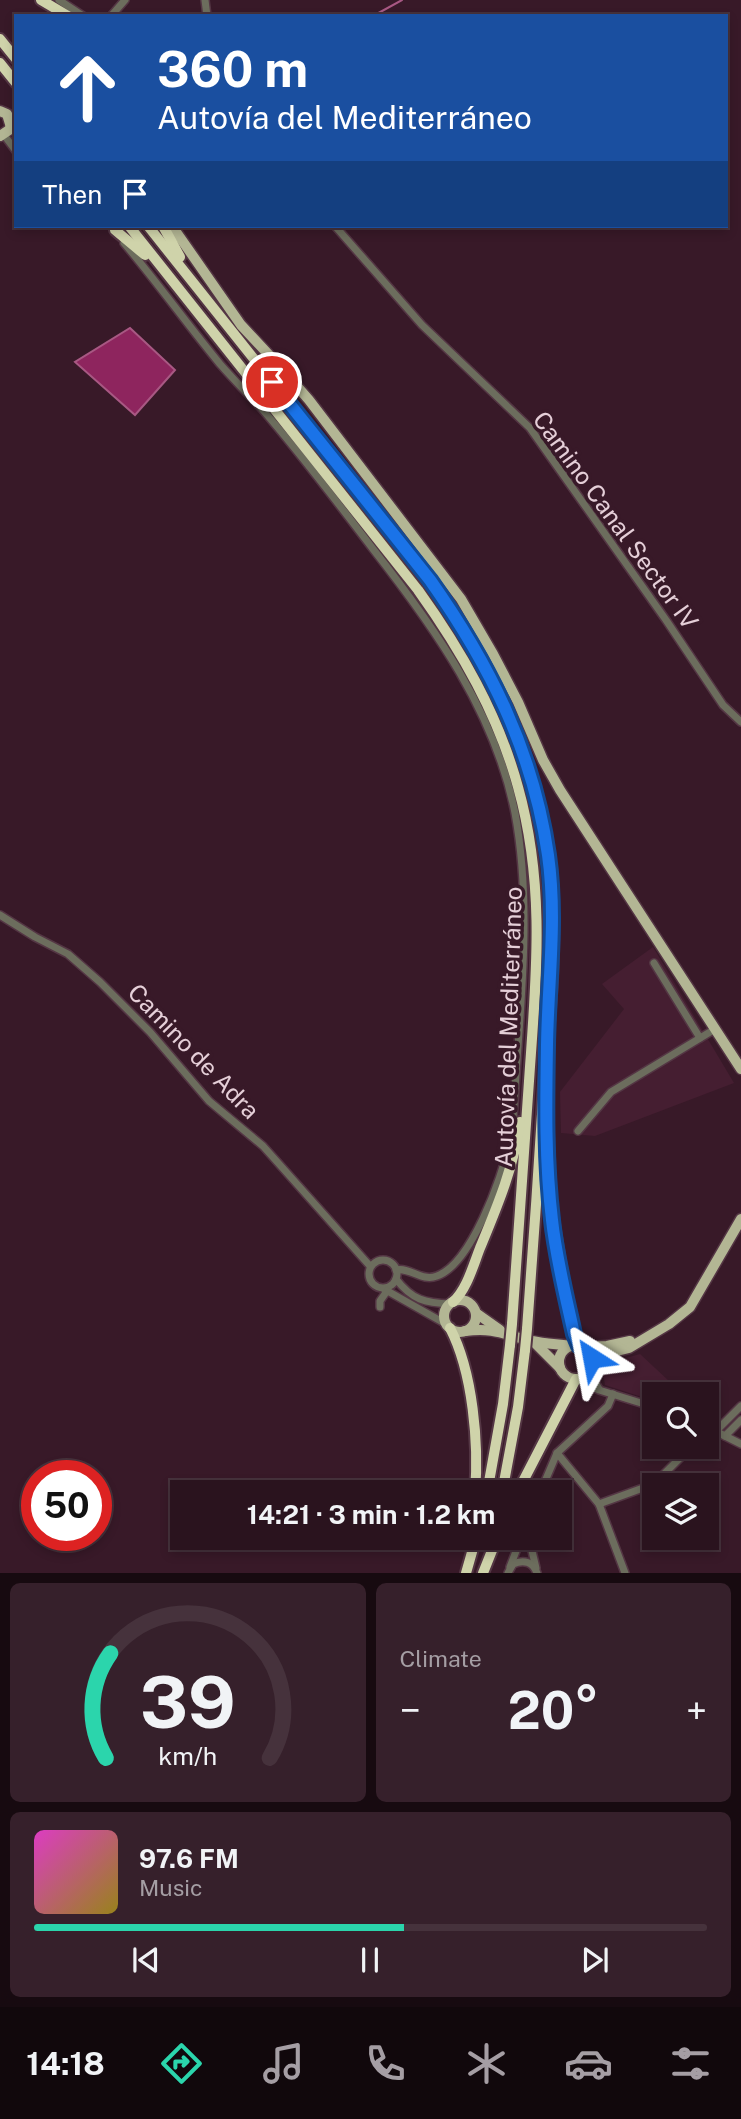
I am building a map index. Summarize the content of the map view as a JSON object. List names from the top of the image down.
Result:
{
  "streets": {
    "highway": ["Autovía del Mediterráneo"],
    "street": ["Camino Canal Sector IV", "Camino de Adra"]
  },
  "page": {
    "turn": ["360 m", "Autovía del Mediterráneo"],
    "then": "Then",
    "limit": "50",
    "trip": "14:21 · 3 min · 1.2 km",
    "tile": "Climate",
    "heat": ["−", "20°", "+"],
    "song": ["97.6 FM", "Music"],
    "tabs": "14:18",
    "gauge": ["39", "km/h"]
  }
}
